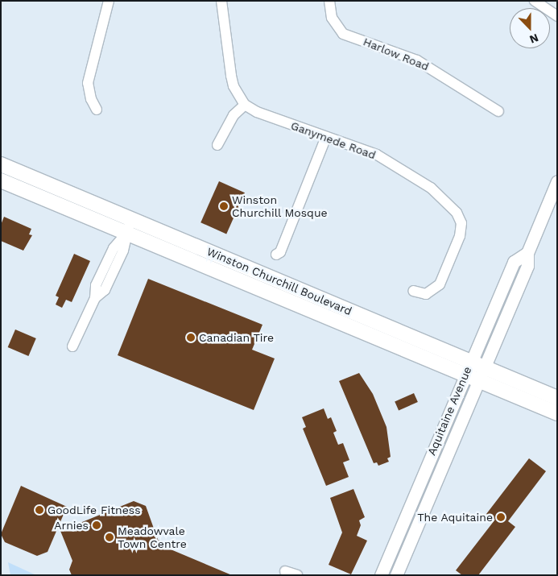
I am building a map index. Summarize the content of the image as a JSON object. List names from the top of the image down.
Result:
{
  "streets": {
    "main road": ["Winston Churchill Boulevard"],
    "street": ["Harlow Road", "Ganymede Road", "Aquitaine Avenue"]
  },
  "crossings": [
    ["Winston Churchill Boulevard", "Aquitaine Avenue"]
  ],
  "places": [
    "Winston Churchill Mosque",
    "Canadian Tire",
    "GoodLife Fitness",
    "The Aquitaine",
    "Arnies",
    "Meadowvale Town Centre"
  ],
  "north": "bottom"
}
